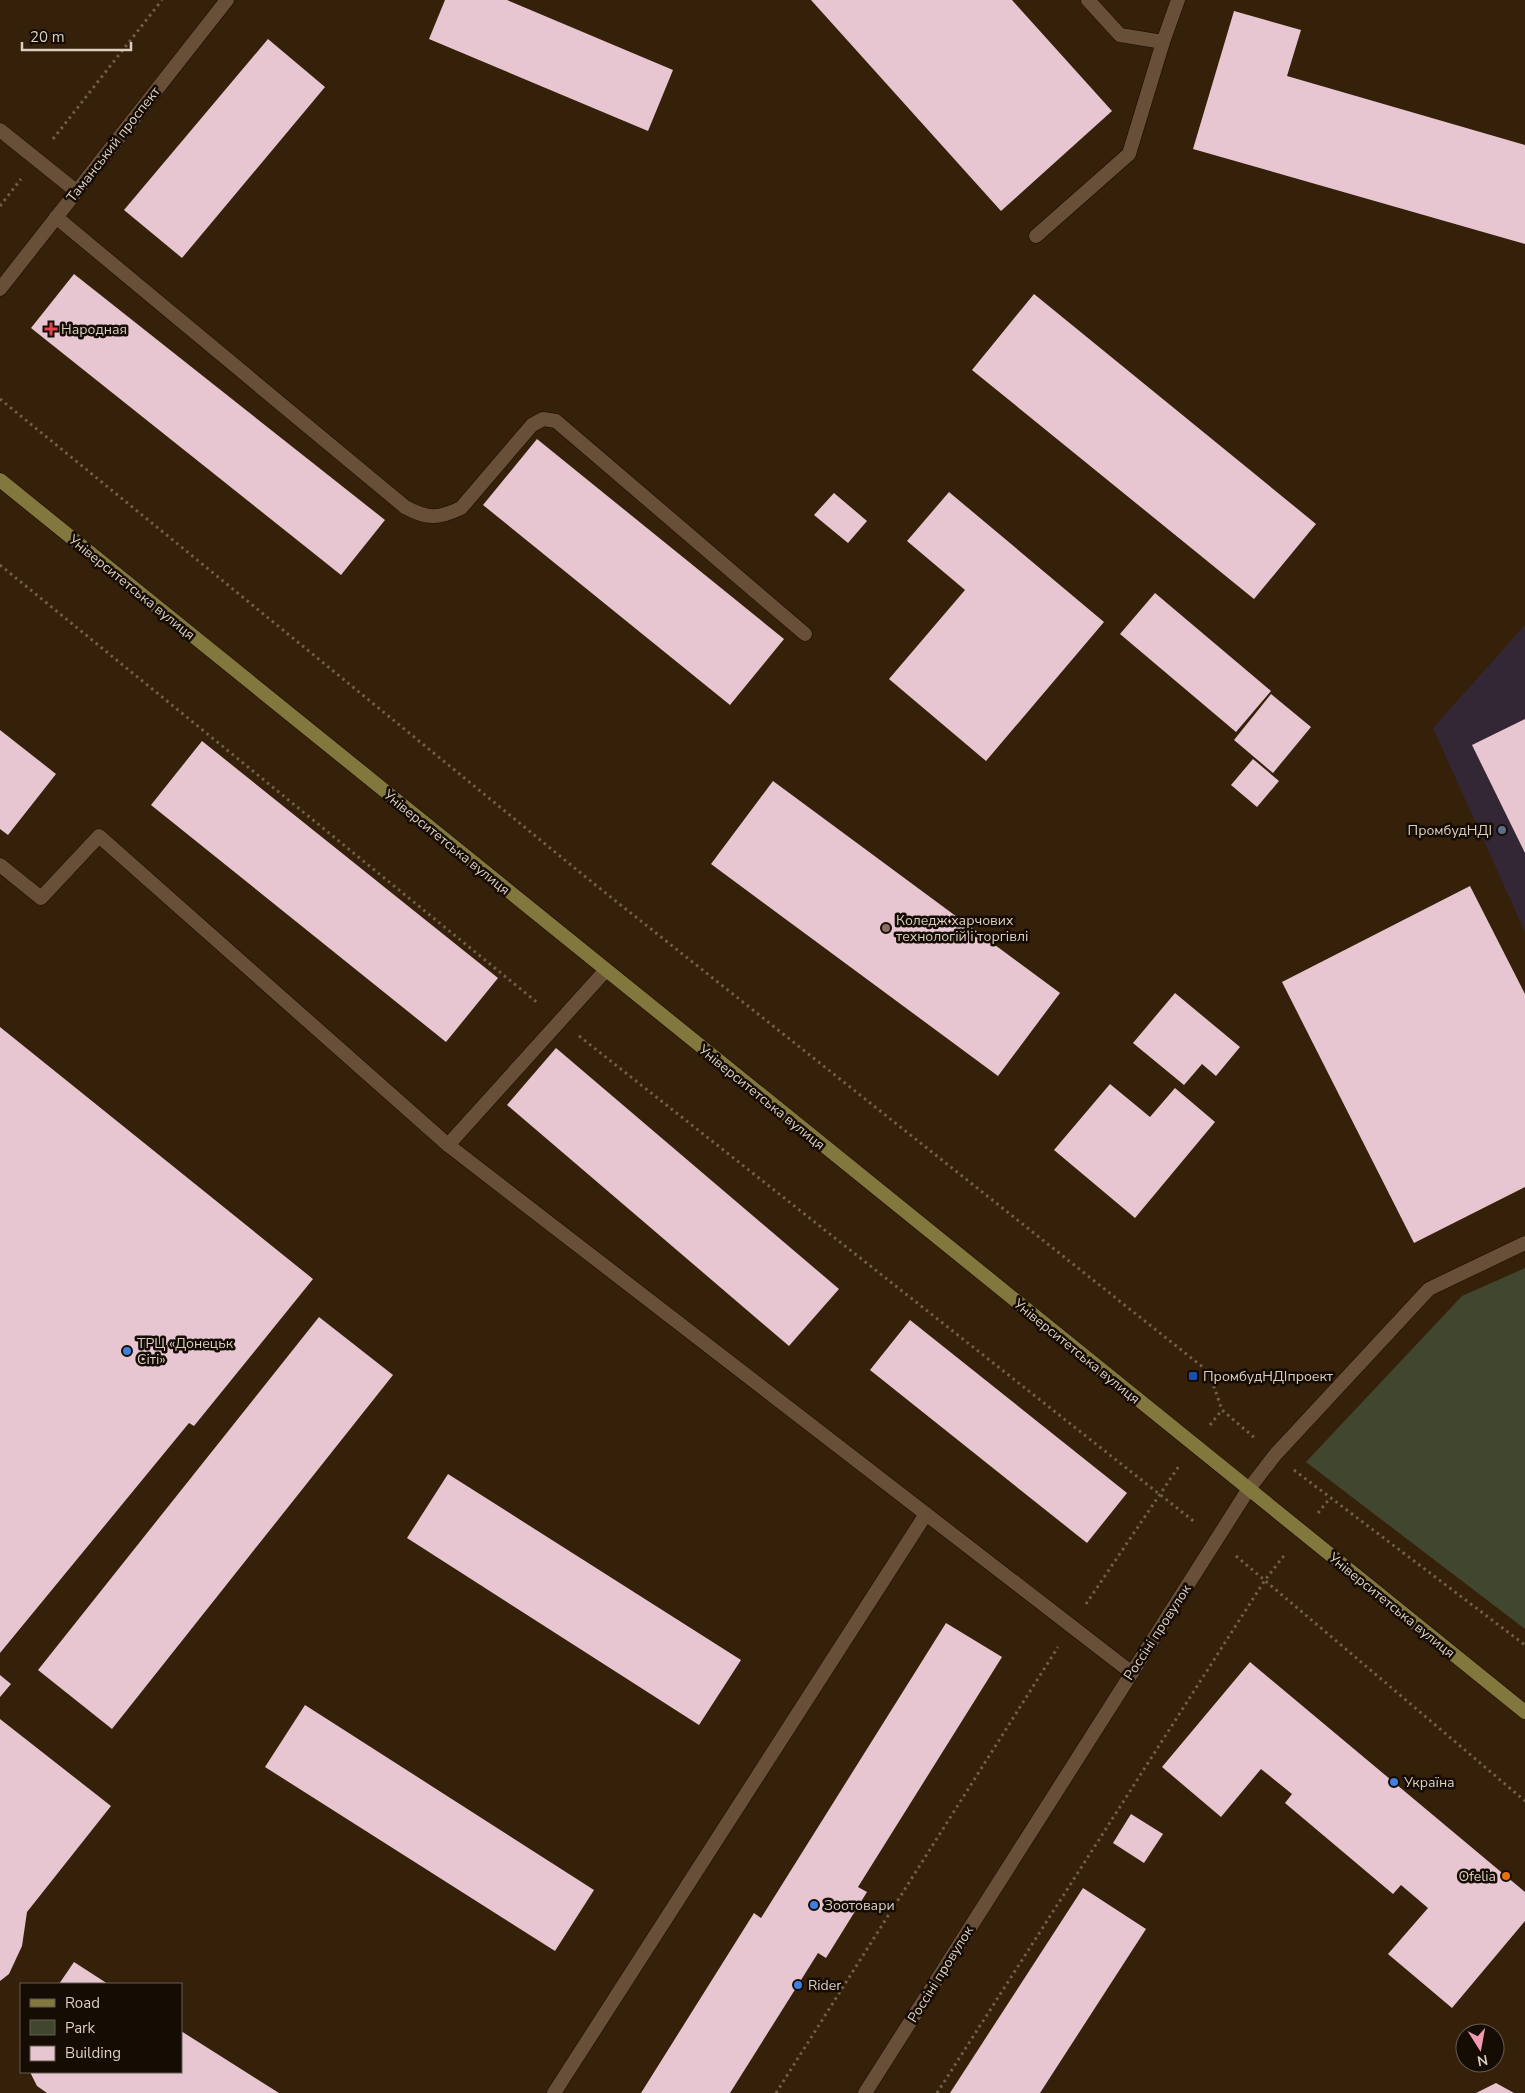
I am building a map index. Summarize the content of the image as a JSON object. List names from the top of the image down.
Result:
{
  "streets": {
    "main road": ["Університетська вулиця"],
    "street": ["Таманський проспект", "Россіні провулок"]
  },
  "crossings": [
    ["Університетська вулиця", "Россіні провулок"]
  ],
  "places": {
    "health": ["Народная"],
    "other": [
      "ПромбудНДІ",
      "Коледж харчових технологій і торгівлі",
      "ТРЦ «Донецьк Сіті»",
      "Україна",
      "Ofelia",
      "Зоотовари",
      "Rider"
    ],
    "transit": ["ПромбудНДІпроект"]
  },
  "legend": ["Road", "Park", "Building"],
  "scale_bar": "20 m",
  "north": "bottom"
}
